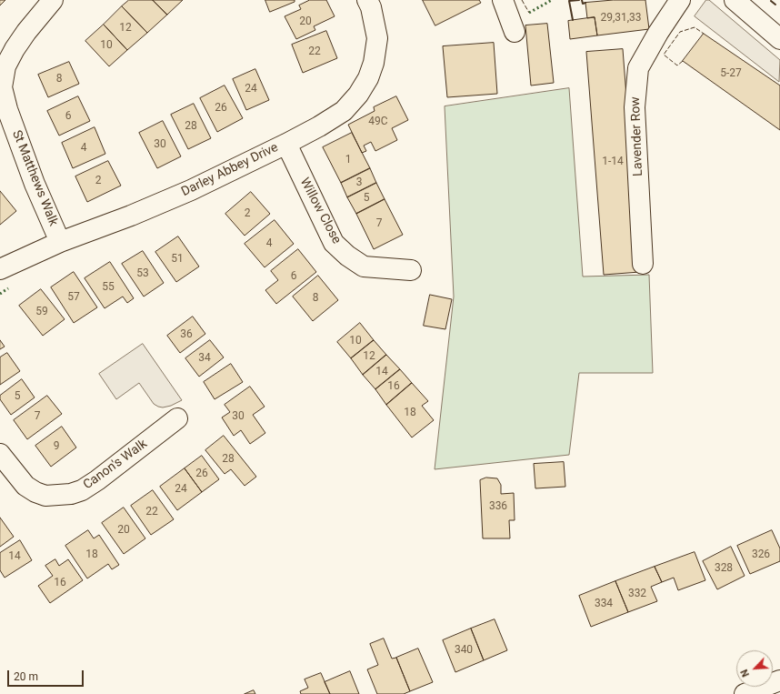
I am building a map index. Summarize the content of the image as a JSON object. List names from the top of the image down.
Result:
{
  "streets": {
    "street": [
      "Lavender Row",
      "Darley Abbey Drive",
      "St Matthews Walk",
      "Willow Close",
      "Canon's Walk"
    ]
  },
  "crossings": [
    ["Darley Abbey Drive", "St Matthews Walk"],
    ["Darley Abbey Drive", "Willow Close"]
  ],
  "house_numbers": [
    "29,31,33",
    "20",
    "12",
    "10",
    "22",
    "5-27",
    "8",
    "24",
    "26",
    "6",
    "49C",
    "28",
    "30",
    "4",
    "1",
    "1-14",
    "2",
    "3",
    "5",
    "2",
    "7",
    "4",
    "51",
    "53",
    "6",
    "55",
    "57",
    "8",
    "59",
    "36",
    "10",
    "12",
    "34",
    "14",
    "16",
    "5",
    "18",
    "7",
    "30",
    "9",
    "28",
    "26",
    "24",
    "336",
    "22",
    "20",
    "18",
    "326",
    "14",
    "328",
    "16",
    "332",
    "334",
    "340"
  ],
  "scale_bar": "20 m",
  "north": "bottom left"
}
